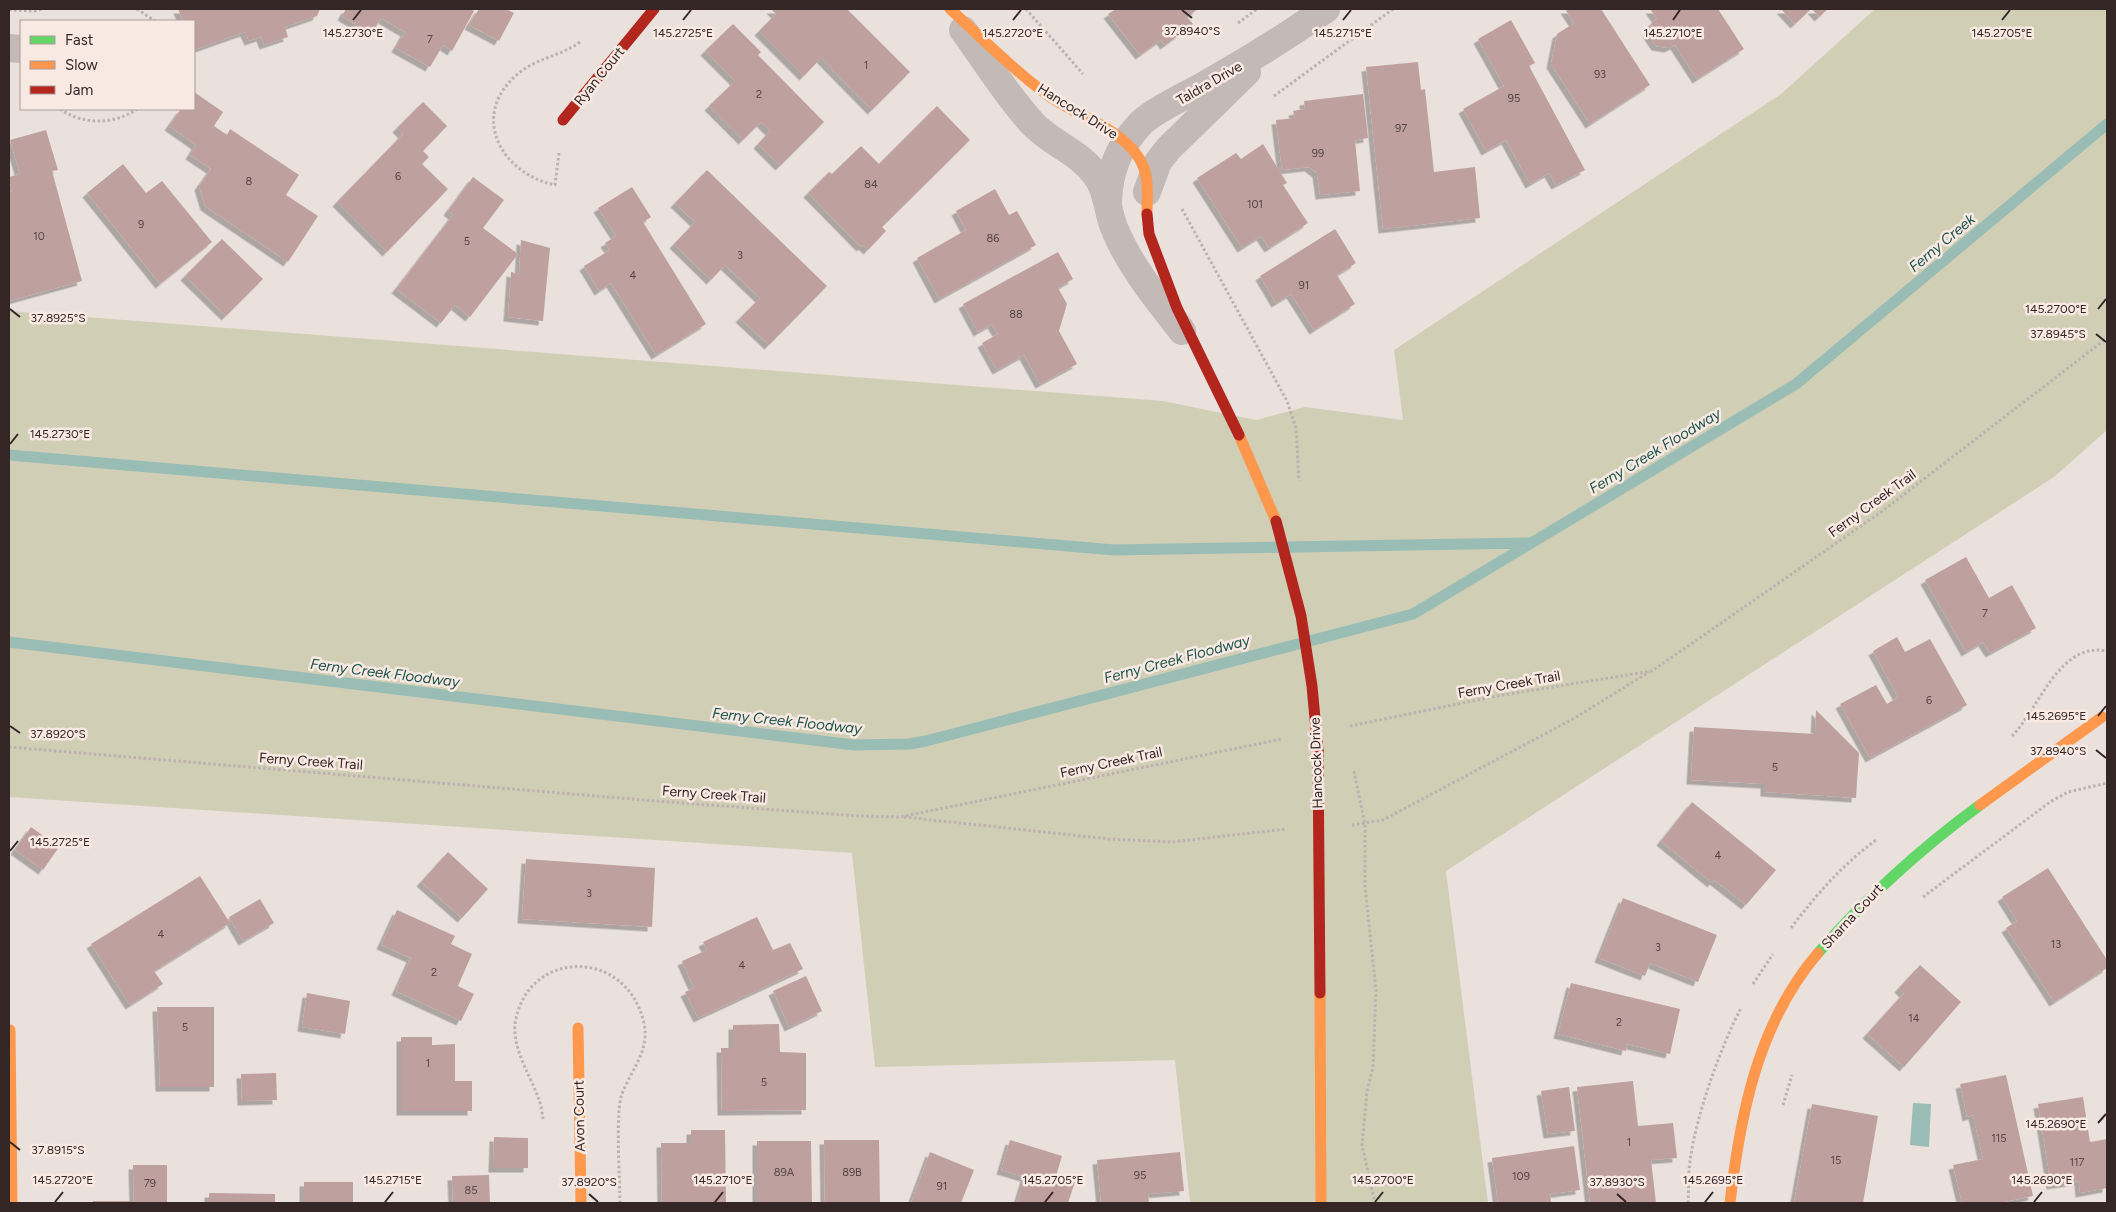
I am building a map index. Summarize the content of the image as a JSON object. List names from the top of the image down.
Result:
{
  "streets": {
    "street": [
      "Ryan Court",
      "Taldra Drive",
      "Hancock Drive",
      "Sharna Court",
      "Avon Court"
    ],
    "path": ["Ferny Creek Trail"]
  },
  "crossings": [
    ["Taldra Drive", "Hancock Drive"]
  ],
  "water": ["Ferny Creek", "Ferny Creek Floodway"],
  "house_numbers": [
    "7",
    "1",
    "93",
    "2",
    "95",
    "97",
    "99",
    "6",
    "8",
    "84",
    "101",
    "9",
    "10",
    "86",
    "5",
    "3",
    "4",
    "91",
    "88",
    "7",
    "6",
    "5",
    "4",
    "3",
    "4",
    "13",
    "3",
    "4",
    "2",
    "14",
    "2",
    "5",
    "1",
    "5",
    "115",
    "1",
    "15",
    "117",
    "89A",
    "89B",
    "95",
    "109",
    "79",
    "91",
    "85"
  ],
  "legend": ["Fast", "Slow", "Jam"],
  "coordinates": [
    "37.8940°S",
    "145.2730°E",
    "145.2725°E",
    "145.2720°E",
    "145.2715°E",
    "145.2710°E",
    "145.2705°E",
    "145.2700°E",
    "37.8925°S",
    "37.8945°S",
    "145.2695°E",
    "37.8920°S",
    "145.2690°E",
    "37.8915°S",
    "37.8930°S"
  ]
}
